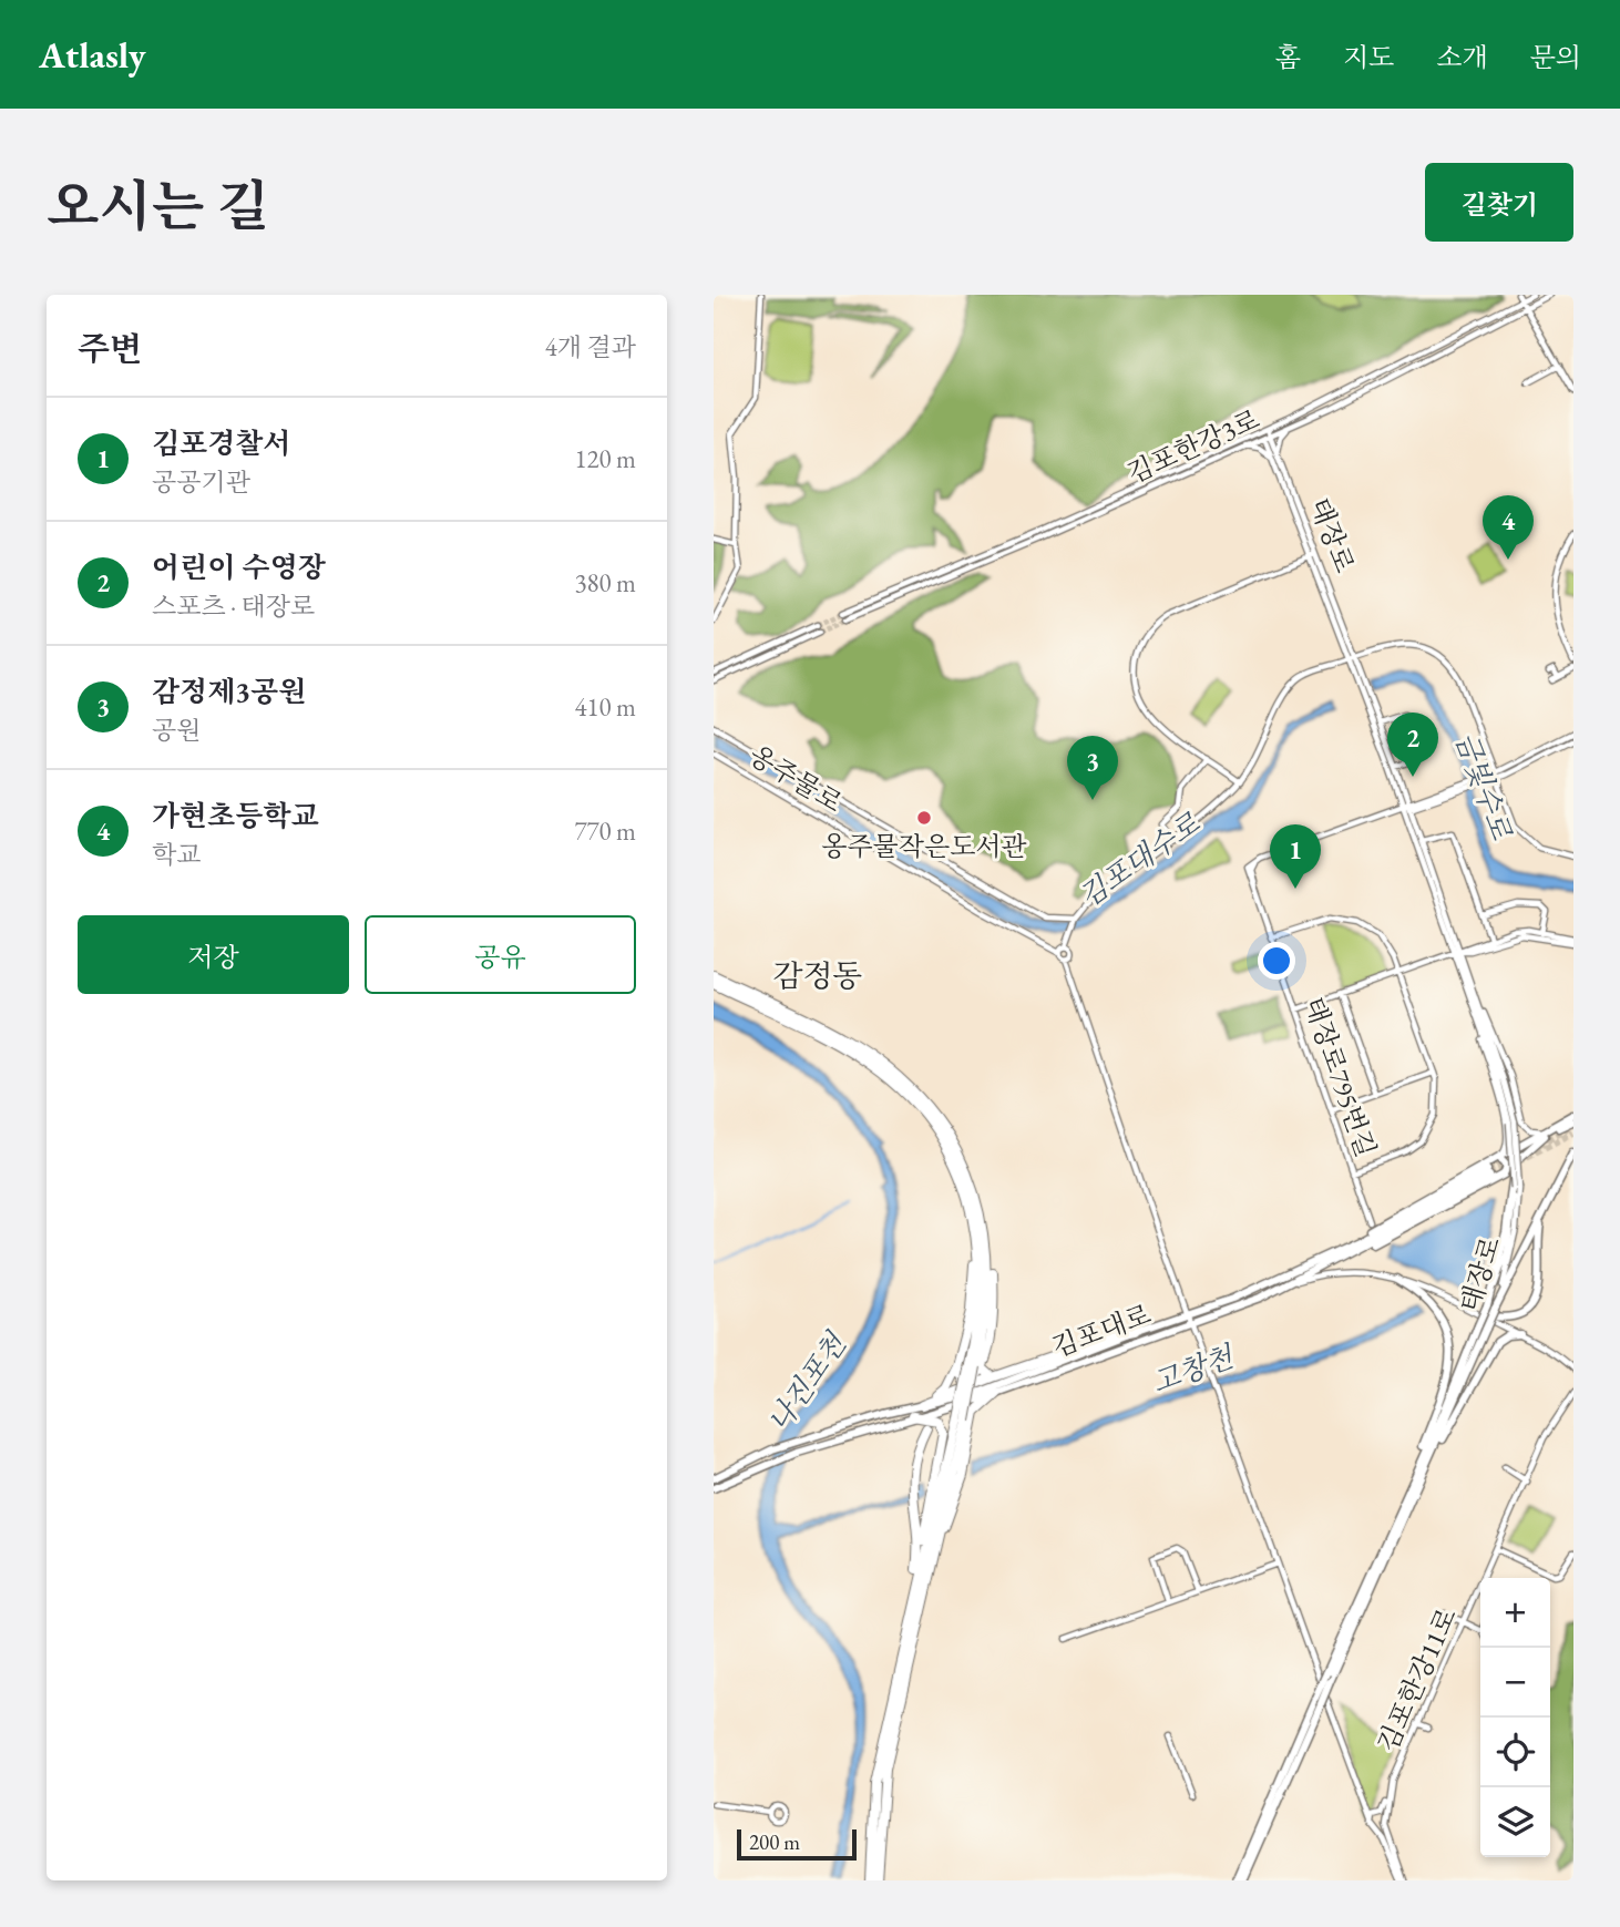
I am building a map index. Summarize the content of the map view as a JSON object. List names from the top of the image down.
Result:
{
  "streets": {
    "main road": ["태장로", "김포대로"],
    "street": [
      "김포한강3로",
      "옹주물로",
      "태장로795번길",
      "김포한강11로"
    ]
  },
  "crossings": [
    ["태장로", "태장로795번길"]
  ],
  "districts": ["감정동"],
  "water": [
    "금빛수로",
    "김포대수로",
    "고창천",
    "나진포천"
  ],
  "places": ["옹주물작은도서관"],
  "scale_bar": "200 m",
  "page": {
    "header": "Atlasly",
    "nav": [
      "홈",
      "지도",
      "소개",
      "문의"
    ],
    "title": "오시는 길",
    "buttons": [
      "길찾기",
      ["저장", "공유"]
    ],
    "heading": ["주변", "4개 결과"],
    "list": [
      {
        "mark": "1",
        "name": "김포경찰서",
        "note": "공공기관",
        "value": "120 m"
      },
      {
        "mark": "2",
        "name": "어린이 수영장",
        "note": "스포츠 · 태장로",
        "value": "380 m"
      },
      {
        "mark": "3",
        "name": "감정제3공원",
        "note": "공원",
        "value": "410 m"
      },
      {
        "mark": "4",
        "name": "가현초등학교",
        "note": "학교",
        "value": "770 m"
      }
    ],
    "pins": [
      "4",
      "2",
      "3",
      "1"
    ],
    "map_buttons": ["+", "−"],
    "scale": "200 m"
  }
}
